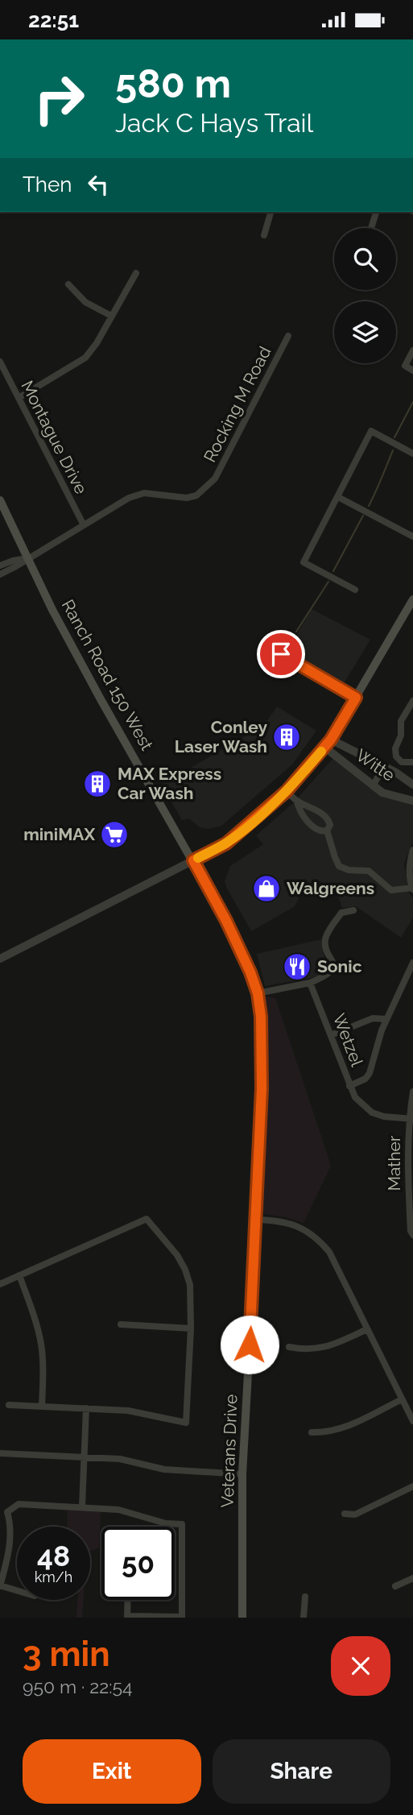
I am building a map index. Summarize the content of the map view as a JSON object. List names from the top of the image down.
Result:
{
  "streets": {
    "main road": ["Ranch Road 150 West", "Veterans Drive"],
    "street": [
      "Rocking M Road",
      "Montague Drive",
      "Witte",
      "Wetzel",
      "Mather"
    ]
  },
  "crossings": [
    ["Rocking M Road", "Montague Drive"],
    ["Rocking M Road", "Ranch Road 150 West"],
    ["Ranch Road 150 West", "Veterans Drive"],
    ["Wetzel", "Mather"]
  ],
  "places": {
    "building": ["Conley Laser Wash", "MAX Express Car Wash"],
    "supermarket": ["miniMAX"],
    "shop": ["Walgreens"],
    "restaurant": ["Sonic"]
  },
  "page": {
    "status": "22:51",
    "turn": ["580 m", "Jack C Hays Trail"],
    "then": "Then",
    "speed": "48 km/h",
    "limit": "50",
    "heading": ["3 min", "950 m · 22:54"],
    "buttons": ["Exit", "Share"]
  }
}
